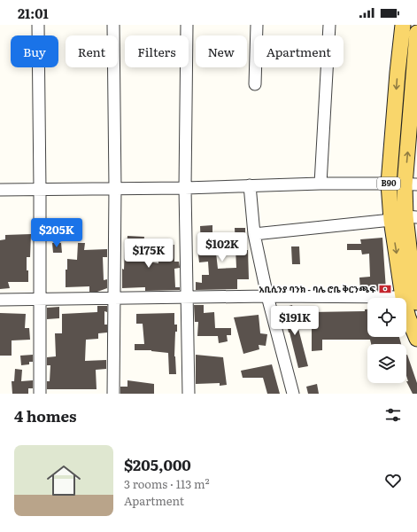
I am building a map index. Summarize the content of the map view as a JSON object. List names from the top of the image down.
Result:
{
  "streets": {
    "main road": ["B90"]
  },
  "places": {
    "bank": ["አቢሲንያ ባንክ - ባሌ ሮቤ ቅርንጫፍ"]
  },
  "page": {
    "status": "21:01",
    "chip": [
      "Buy",
      "Rent",
      "Filters",
      "New",
      "Apartment"
    ],
    "price": [
      "$205K",
      "$102K",
      "$175K",
      "$191K"
    ],
    "heading": "4 homes",
    "list": [
      {
        "name": "$205,000",
        "note": "3 rooms · 113 m² · Apartment"
      }
    ]
  }
}
